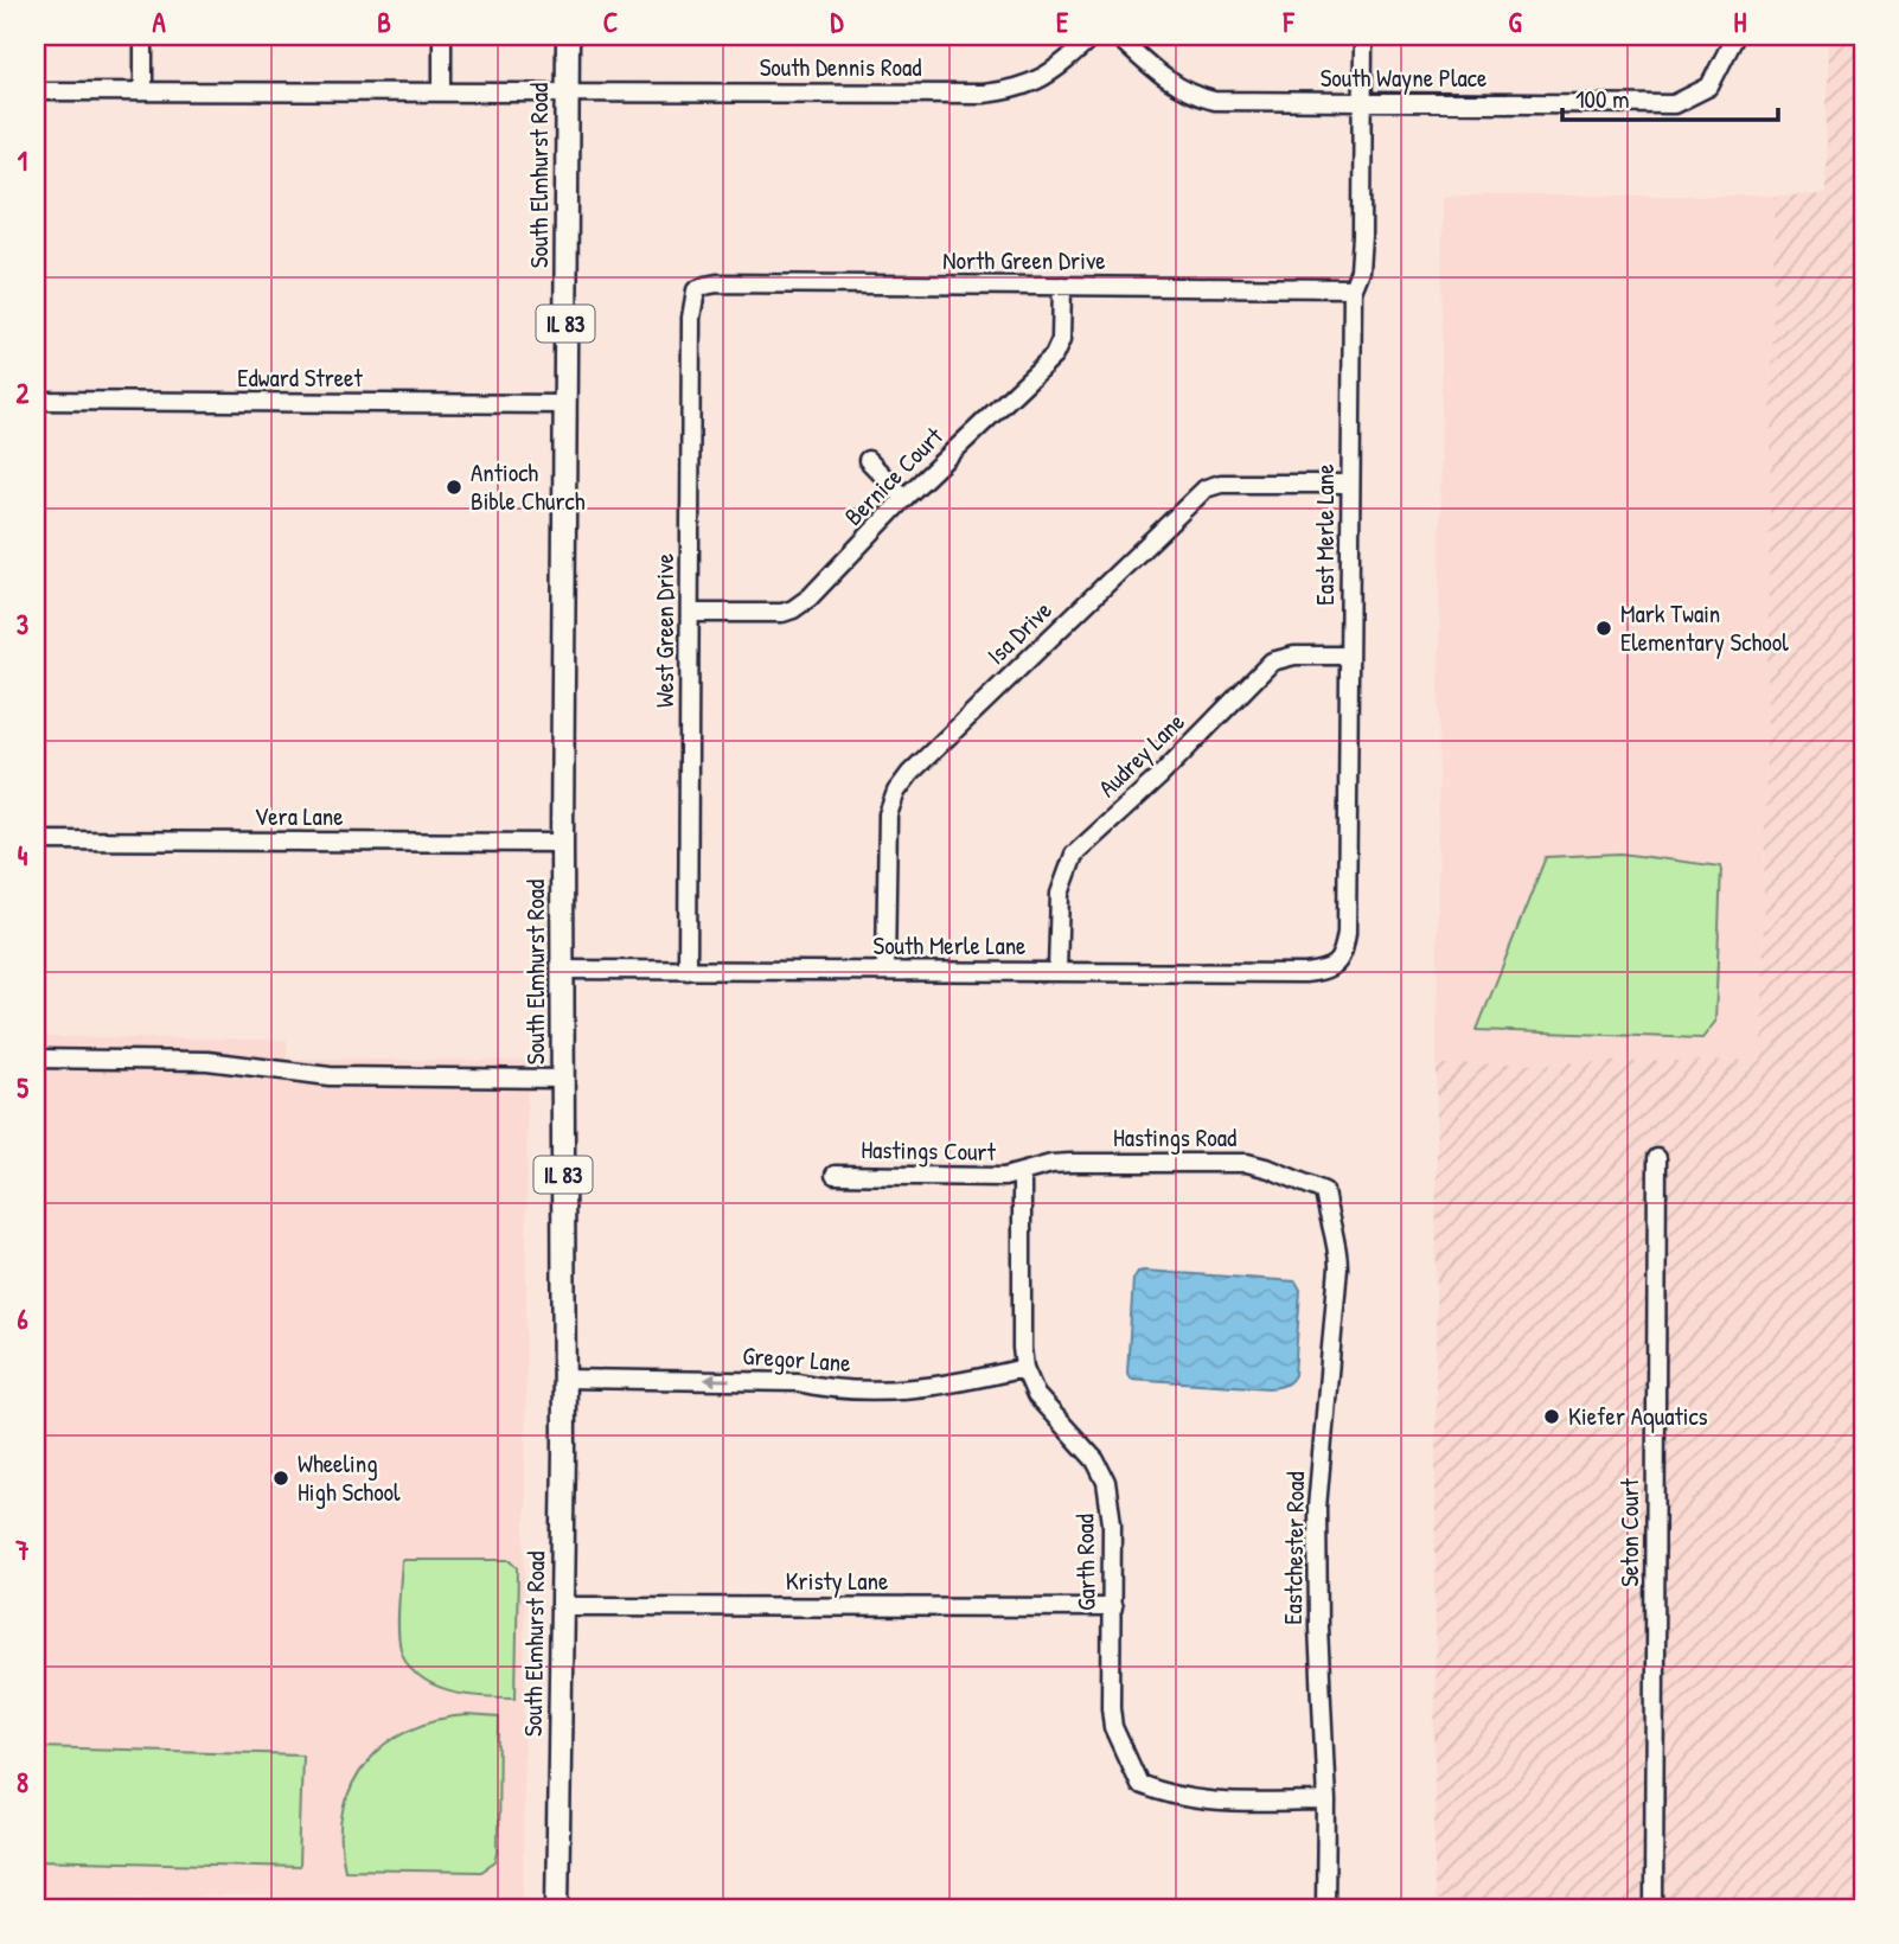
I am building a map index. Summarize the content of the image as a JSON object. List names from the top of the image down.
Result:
{
  "streets": {
    "main road": ["South Elmhurst Road", "IL 83"],
    "street": [
      "South Dennis Road",
      "South Wayne Place",
      "North Green Drive",
      "Edward Street",
      "Bernice Court",
      "East Merle Lane",
      "West Green Drive",
      "Isa Drive",
      "Audrey Lane",
      "Vera Lane",
      "South Merle Lane",
      "Hastings Road",
      "Hastings Court",
      "Gregor Lane",
      "Seton Court",
      "Eastchester Road",
      "Garth Road",
      "Kristy Lane"
    ]
  },
  "crossings": [
    ["South Dennis Road", "South Elmhurst Road"],
    ["South Wayne Place", "East Merle Lane"],
    ["South Elmhurst Road", "Edward Street"],
    ["South Elmhurst Road", "Vera Lane"],
    ["South Elmhurst Road", "South Merle Lane"],
    ["South Elmhurst Road", "Gregor Lane"],
    ["South Elmhurst Road", "Kristy Lane"],
    ["North Green Drive", "Bernice Court"],
    ["North Green Drive", "East Merle Lane"],
    ["North Green Drive", "West Green Drive"],
    ["Bernice Court", "West Green Drive"],
    ["East Merle Lane", "Isa Drive"],
    ["East Merle Lane", "Audrey Lane"],
    ["East Merle Lane", "South Merle Lane"],
    ["West Green Drive", "South Merle Lane"],
    ["Isa Drive", "South Merle Lane"],
    ["Audrey Lane", "South Merle Lane"],
    ["Hastings Road", "Hastings Court"],
    ["Hastings Road", "Eastchester Road"],
    ["Hastings Road", "Garth Road"],
    ["Hastings Court", "Garth Road"],
    ["Gregor Lane", "Garth Road"],
    ["Eastchester Road", "Garth Road"],
    ["Garth Road", "Kristy Lane"]
  ],
  "one_way": ["Gregor Lane"],
  "places": [
    "Antioch Bible Church",
    "Mark Twain Elementary School",
    "Kiefer Aquatics",
    "Wheeling High School"
  ],
  "scale_bar": "100 m",
  "grid": {
    "columns": [
      "A",
      "B",
      "C",
      "D",
      "E",
      "F",
      "G",
      "H"
    ],
    "rows": [
      "1",
      "2",
      "3",
      "4",
      "5",
      "6",
      "7",
      "8"
    ]
  }
}
